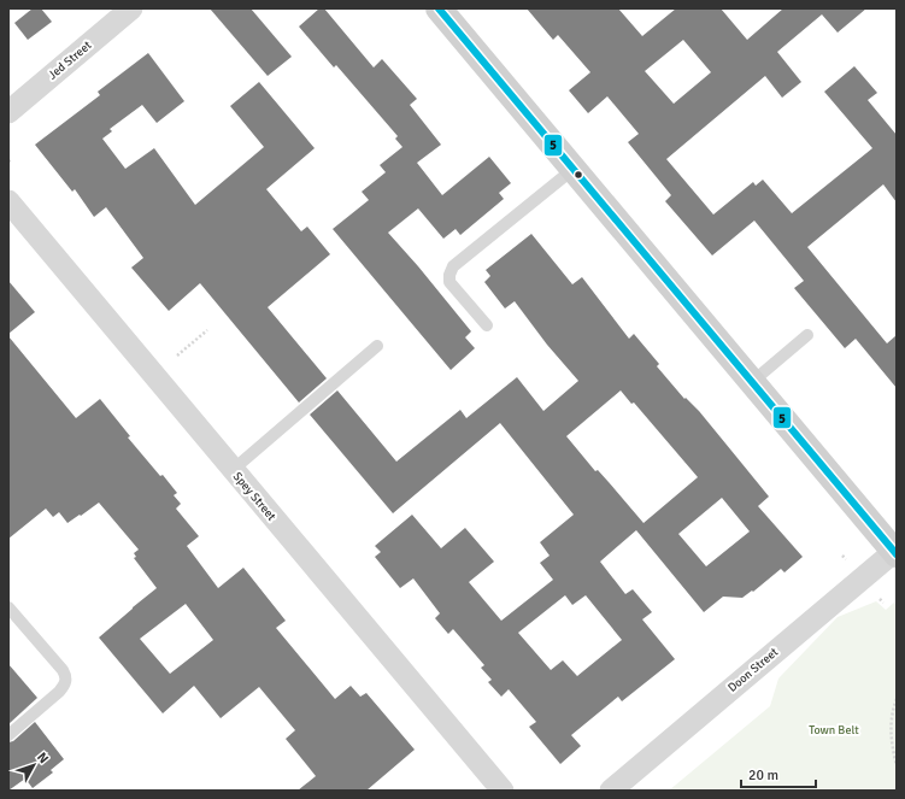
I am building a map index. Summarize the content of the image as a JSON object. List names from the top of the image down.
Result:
{
  "streets": {
    "street": ["Jed Street", "Spey Street", "Doon Street"]
  },
  "parks": ["Town Belt"],
  "lines": ["transit line 5"],
  "scale_bar": "20 m",
  "north": "top right"
}
